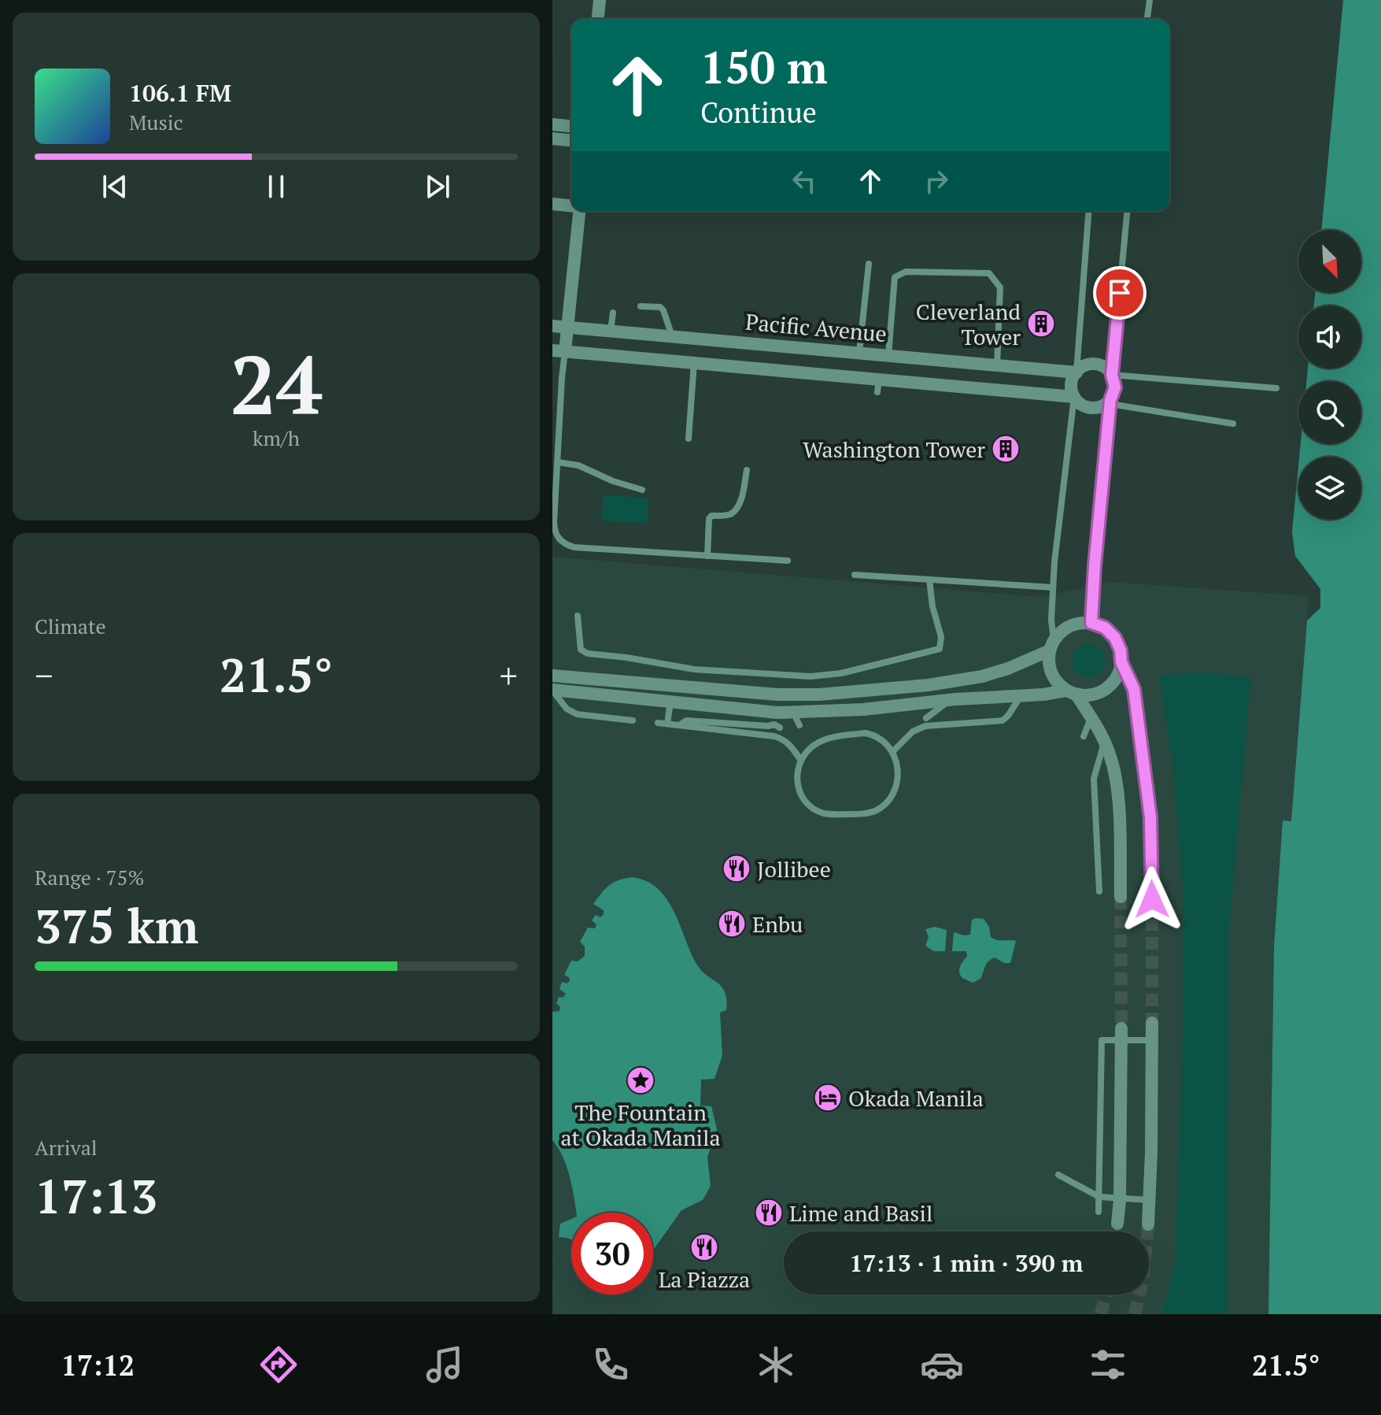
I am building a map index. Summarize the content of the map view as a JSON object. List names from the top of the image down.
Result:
{
  "streets": {
    "street": ["Pacific Avenue"]
  },
  "places": {
    "building": ["Cleverland Tower", "Washington Tower"],
    "restaurant": [
      "Jollibee",
      "Enbu",
      "Lime and Basil",
      "La Piazza"
    ],
    "place": ["The Fountain at Okada Manila"],
    "hotel": ["Okada Manila"]
  },
  "north": "bottom right",
  "page": {
    "turn": ["150 m", "Continue"],
    "song": ["106.1 FM", "Music"],
    "tile": [
      ["24", "km/h"],
      "Climate",
      ["Range · 75%", "375 km"],
      ["Arrival", "17:13"]
    ],
    "heat": ["−", "21.5°", "+"],
    "limit": "30",
    "trip": "17:13 · 1 min · 390 m",
    "tabs": ["17:12", "21.5°"]
  }
}
